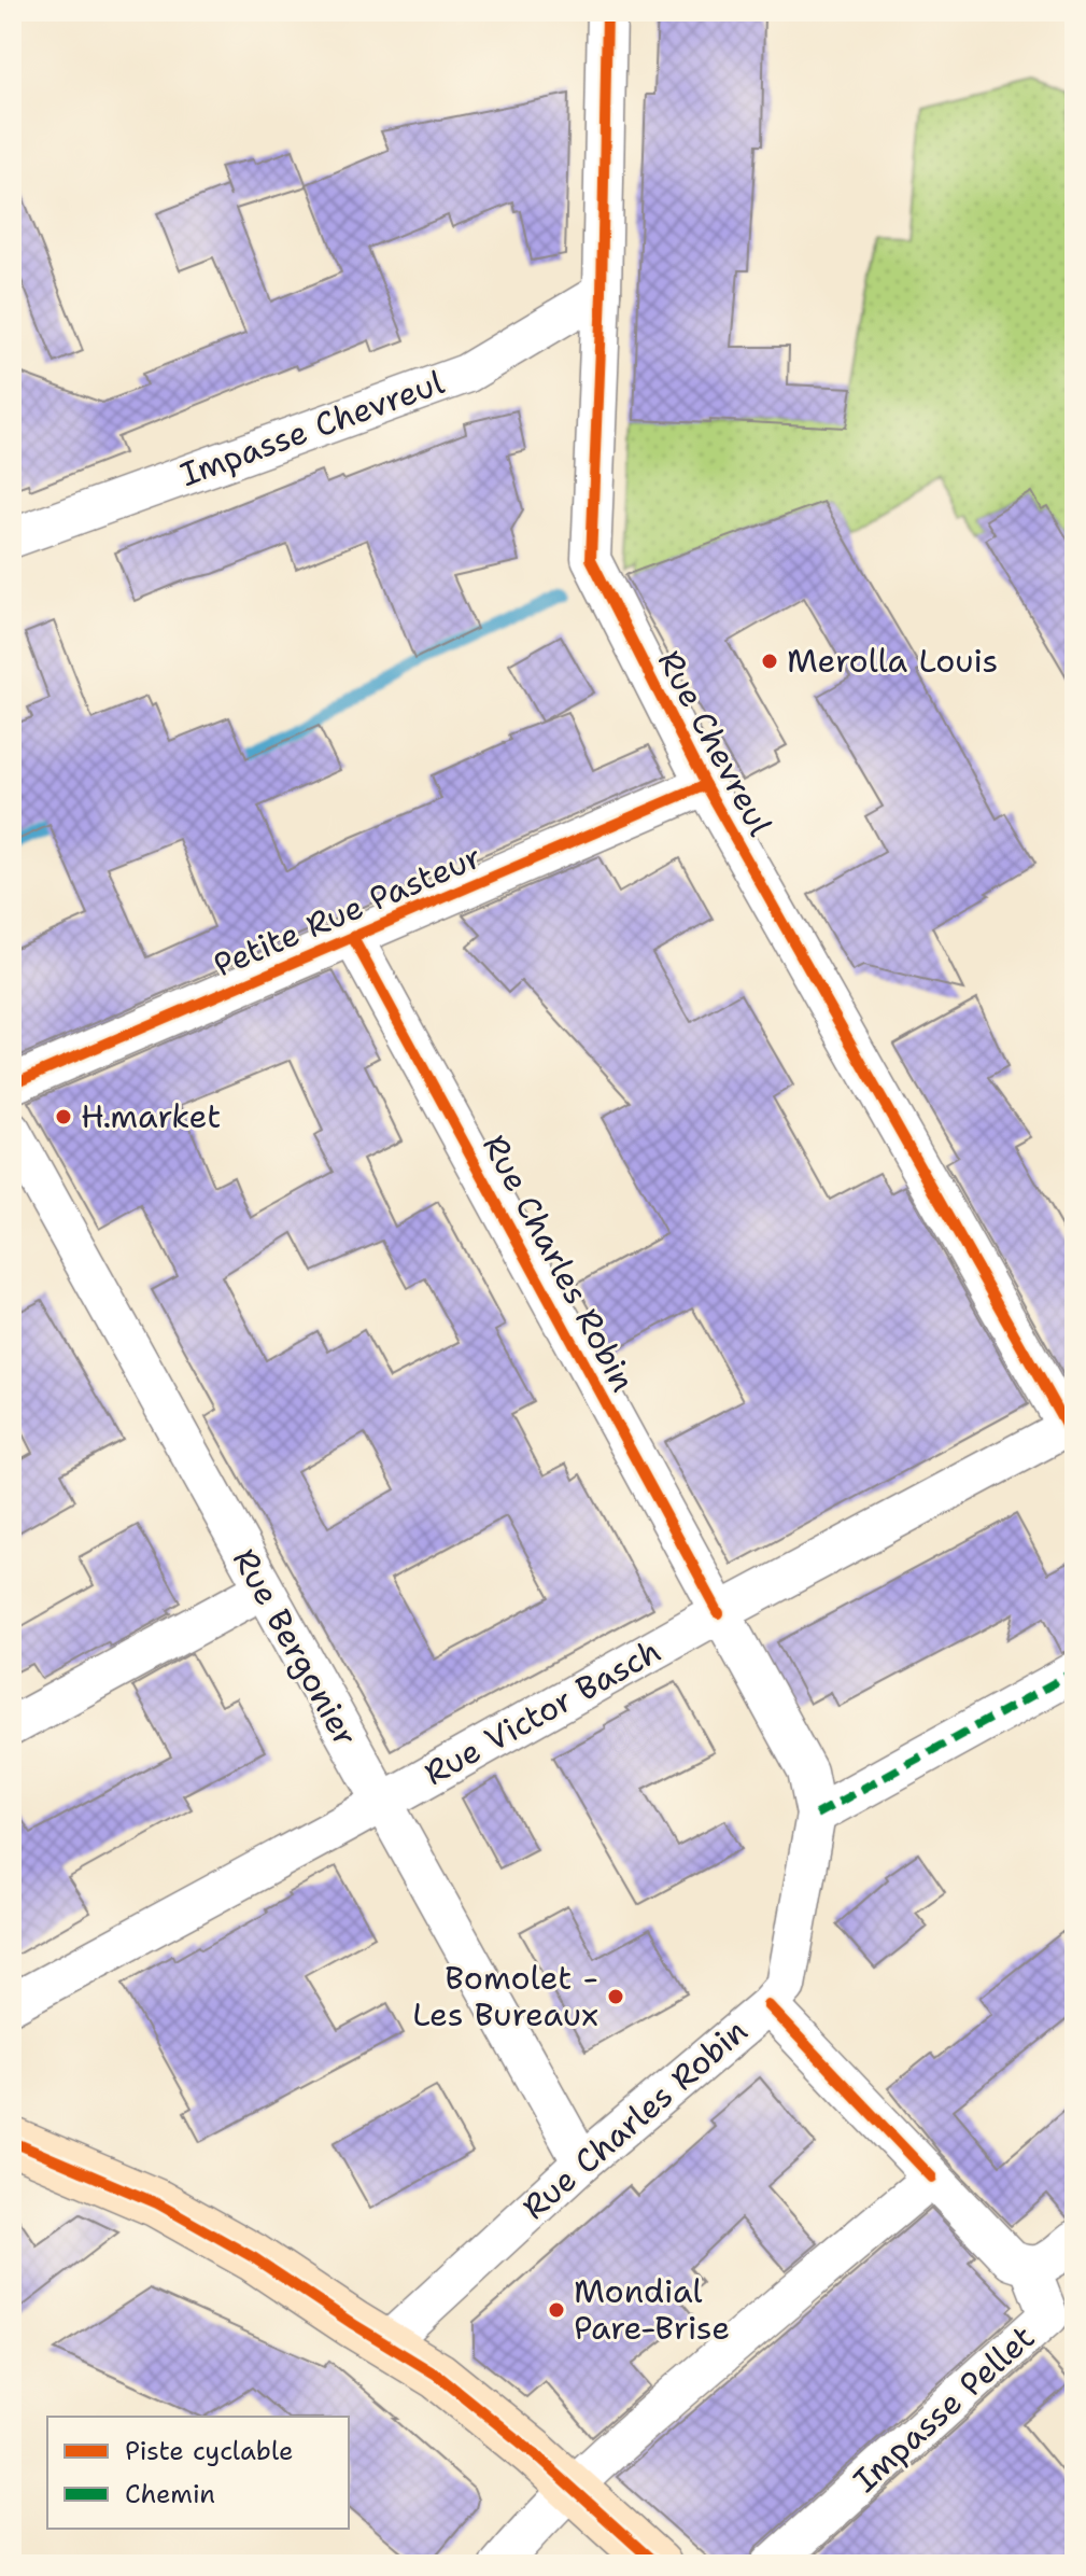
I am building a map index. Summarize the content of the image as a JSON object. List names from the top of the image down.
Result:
{
  "streets": {
    "street": [
      "Impasse Chevreul",
      "Rue Chevreul",
      "Petite Rue Pasteur",
      "Rue Charles Robin",
      "Rue Bergonier",
      "Rue Victor Basch",
      "Impasse Pellet"
    ]
  },
  "crossings": [
    ["Impasse Chevreul", "Rue Chevreul"],
    ["Rue Chevreul", "Petite Rue Pasteur"],
    ["Rue Chevreul", "Rue Victor Basch"],
    ["Petite Rue Pasteur", "Rue Charles Robin"],
    ["Rue Charles Robin", "Rue Bergonier"],
    ["Rue Charles Robin", "Rue Victor Basch"],
    ["Rue Bergonier", "Rue Victor Basch"]
  ],
  "places": [
    "Merolla Louis",
    "H.market",
    "Bomolet - Les Bureaux",
    "Mondial Pare-Brise"
  ],
  "legend": ["Piste cyclable", "Chemin"]
}
